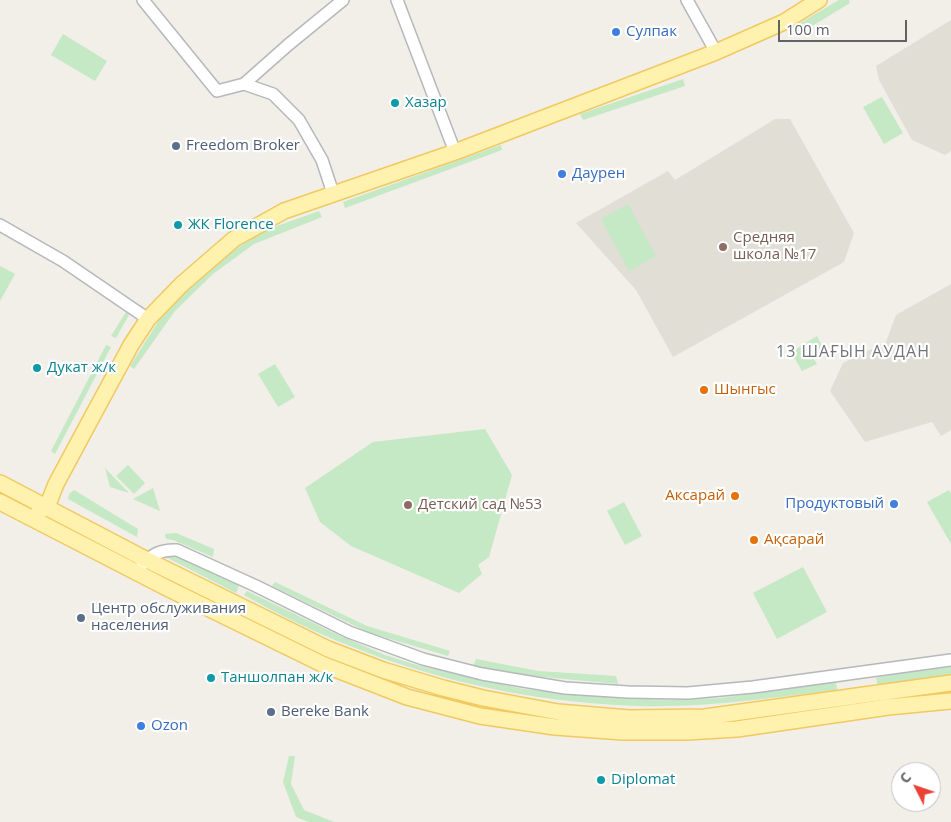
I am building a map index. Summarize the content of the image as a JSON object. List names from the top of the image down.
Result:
{
  "districts": ["13 ШАҒЫН АУДАН"],
  "places": [
    "Сулпак",
    "Хазар",
    "Freedom Broker",
    "Даурен",
    "ЖК Florence",
    "Средняя школа №17",
    "Дукат ж/к",
    "Шынгыс",
    "Аксарай",
    "Продуктовый",
    "Детский сад №53",
    "Ақсарай",
    "Центр обслуживания населения",
    "Таншолпан ж/к",
    "Bereke Bank",
    "Ozon",
    "Diplomat"
  ],
  "scale_bar": "100 m",
  "north": "top left"
}
